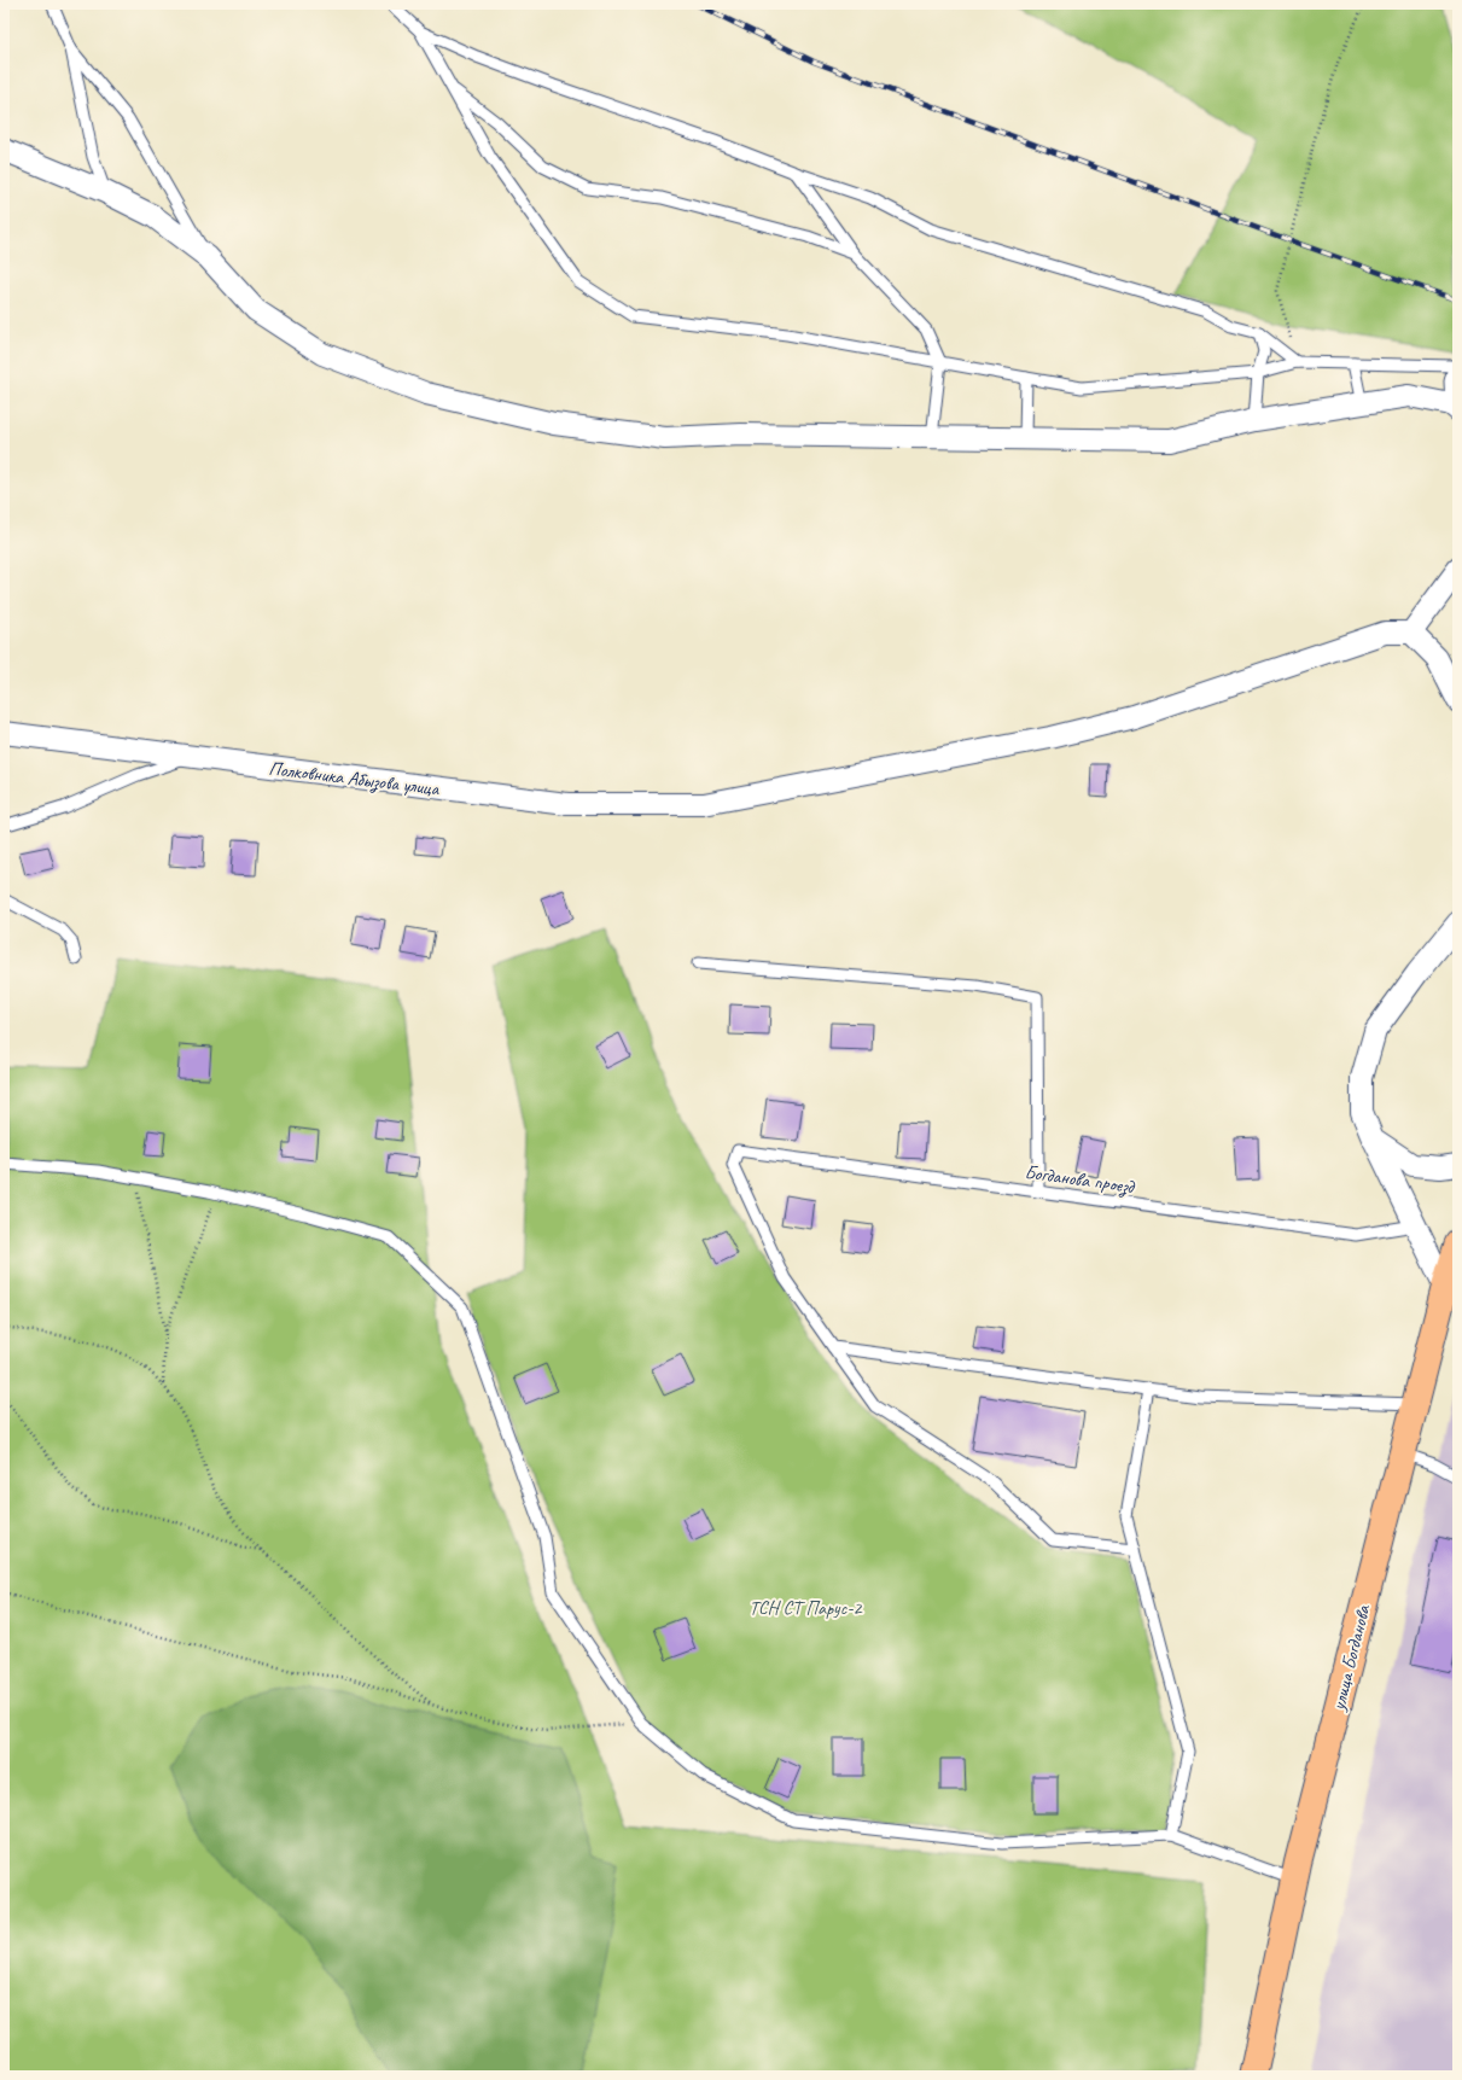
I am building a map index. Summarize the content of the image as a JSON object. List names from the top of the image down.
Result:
{
  "streets": {
    "main road": ["улица Богданова"],
    "street": ["Полковника Абызова улица"],
    "lane": ["Богданова проезд"]
  },
  "parks": ["ТСН СТ Парус-2"]
}
